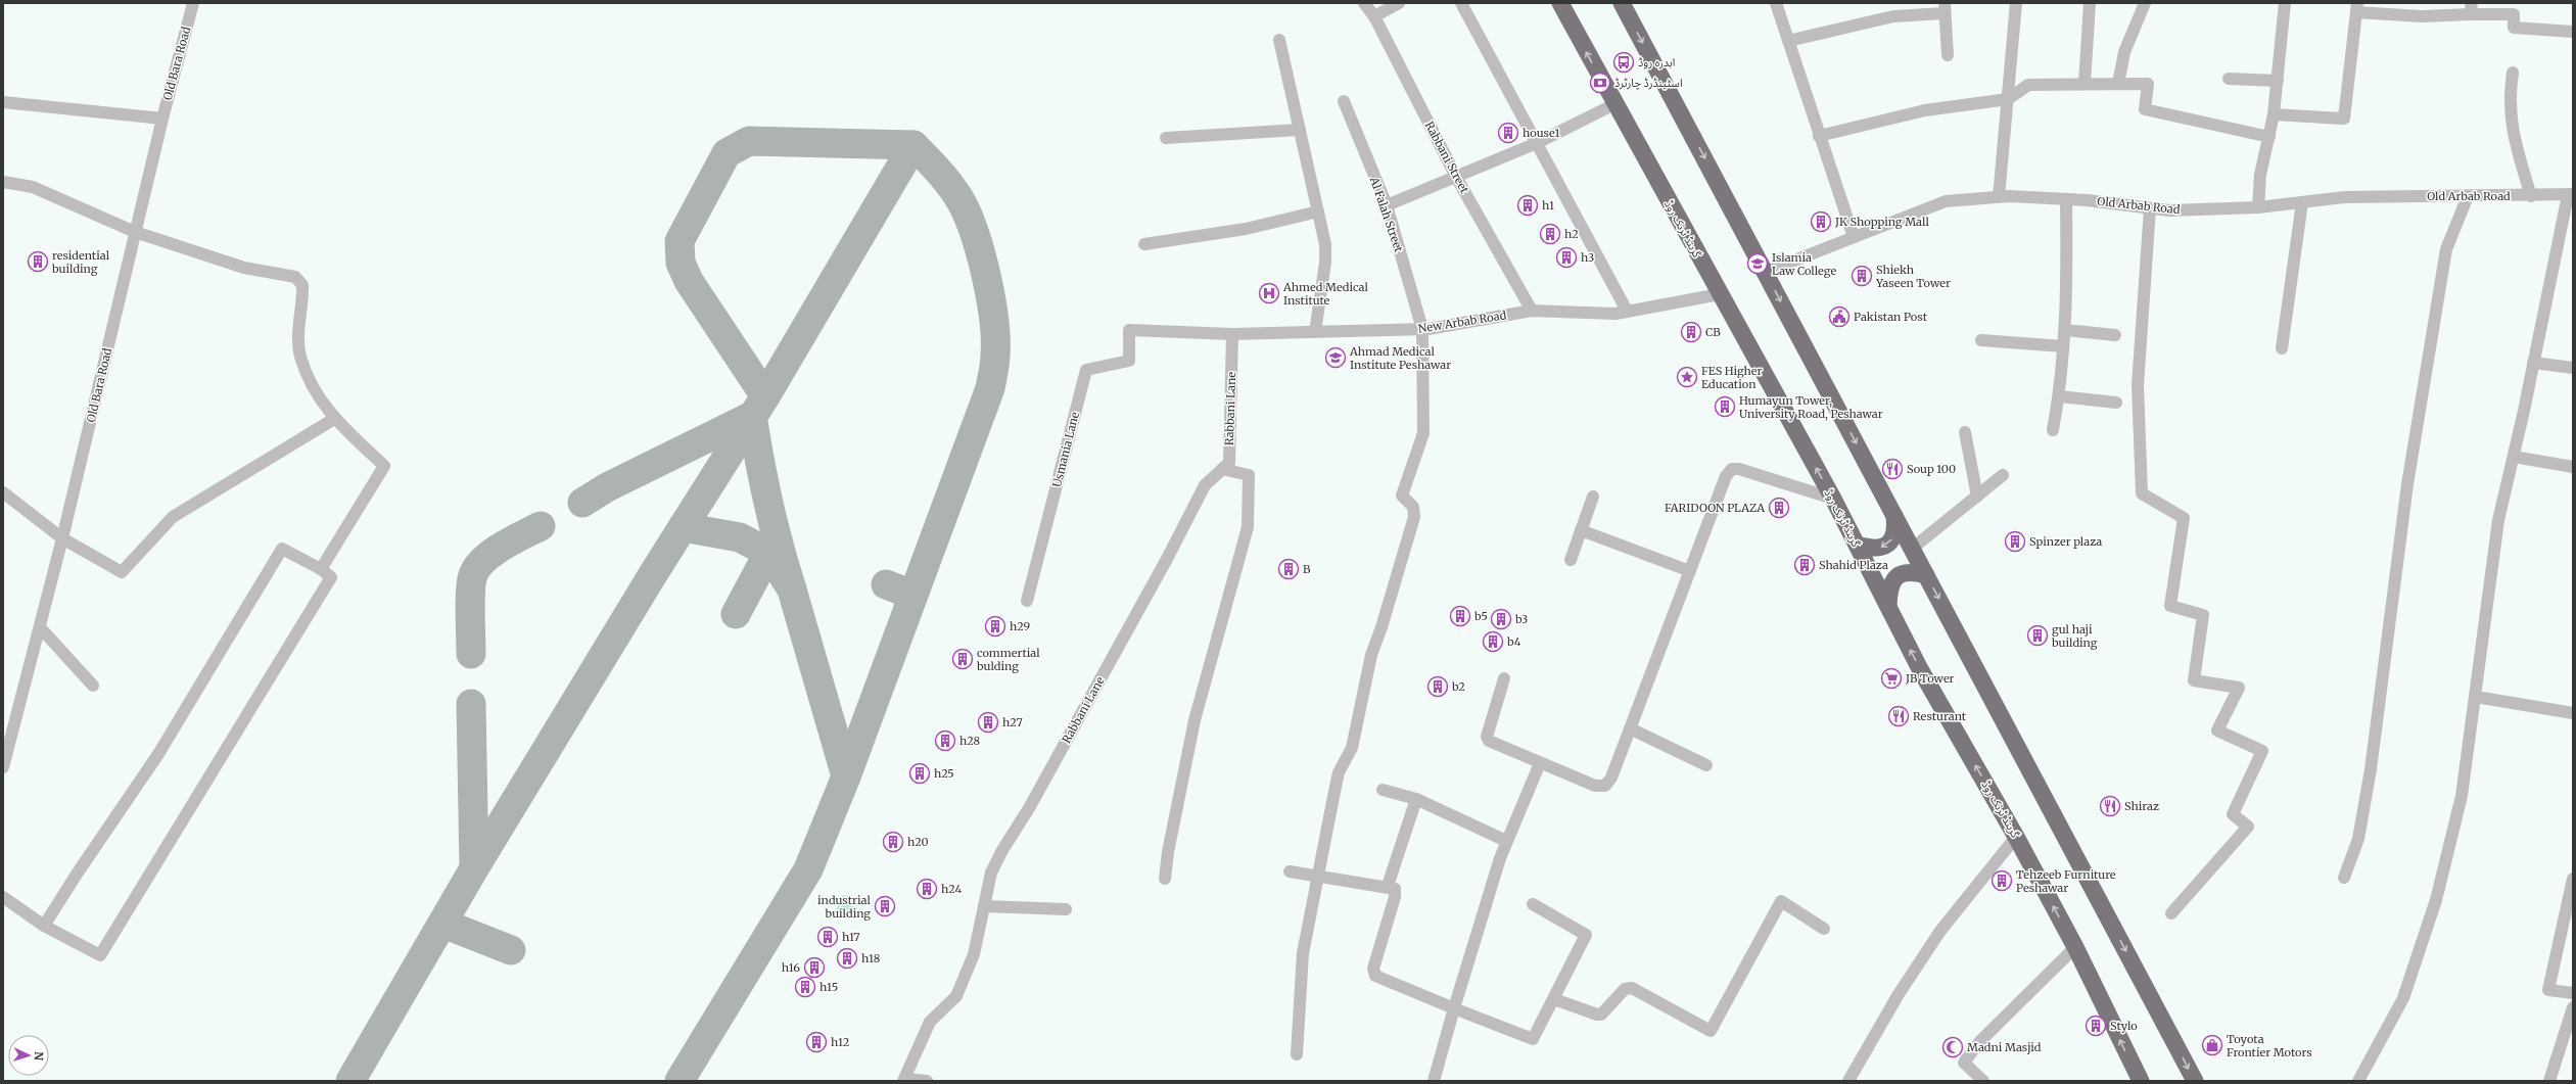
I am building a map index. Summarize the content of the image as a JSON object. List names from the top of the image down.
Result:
{
  "streets": {
    "highway": ["گرینڈ ٹرنک روڈ"],
    "street": [
      "Old Bara Road",
      "Rabbani Street",
      "Old Arbab Road",
      "Al Falah Street",
      "New Arbab Road",
      "Rabbani Lane",
      "Usmania Lane"
    ]
  },
  "crossings": [
    ["Rabbani Street", "New Arbab Road"],
    ["Al Falah Street", "New Arbab Road"],
    ["گرینڈ ٹرنک روڈ", "New Arbab Road"],
    ["New Arbab Road", "Rabbani Lane"],
    ["New Arbab Road", "Usmania Lane"]
  ],
  "places": {
    "bus stop": ["ابدرہ روڈ"],
    "bank": ["اسٹینڈرڈ چارٹرڈ"],
    "building": [
      "house1",
      "h1",
      "JK Shopping Mall",
      "h2",
      "h3",
      "residential building",
      "Shiekh Yaseen Tower",
      "CB",
      "Humayun Tower, University Road, Peshawar",
      "FARIDOON PLAZA",
      "Spinzer plaza",
      "Shahid Plaza",
      "B",
      "b5",
      "b3",
      "h29",
      "gul haji building",
      "b4",
      "commertial bulding",
      "b2",
      "h27",
      "h28",
      "h25",
      "h20",
      "Tehzeeb Furniture Peshawar",
      "h24",
      "industrial building",
      "h17",
      "h18",
      "h16",
      "h15",
      "Stylo",
      "h12"
    ],
    "school or university": ["Islamia Law College", "Ahmad Medical Institute Peshawar"],
    "hospital": ["Ahmed Medical Institute"],
    "public building": ["Pakistan Post"],
    "place": ["FES Higher Education"],
    "restaurant": ["Soup 100", "Resturant", "Shiraz"],
    "supermarket": ["JB Tower"],
    "shop": ["Toyota Frontier Motors"],
    "mosque": ["Madni Masjid"]
  },
  "north": "right"
}
